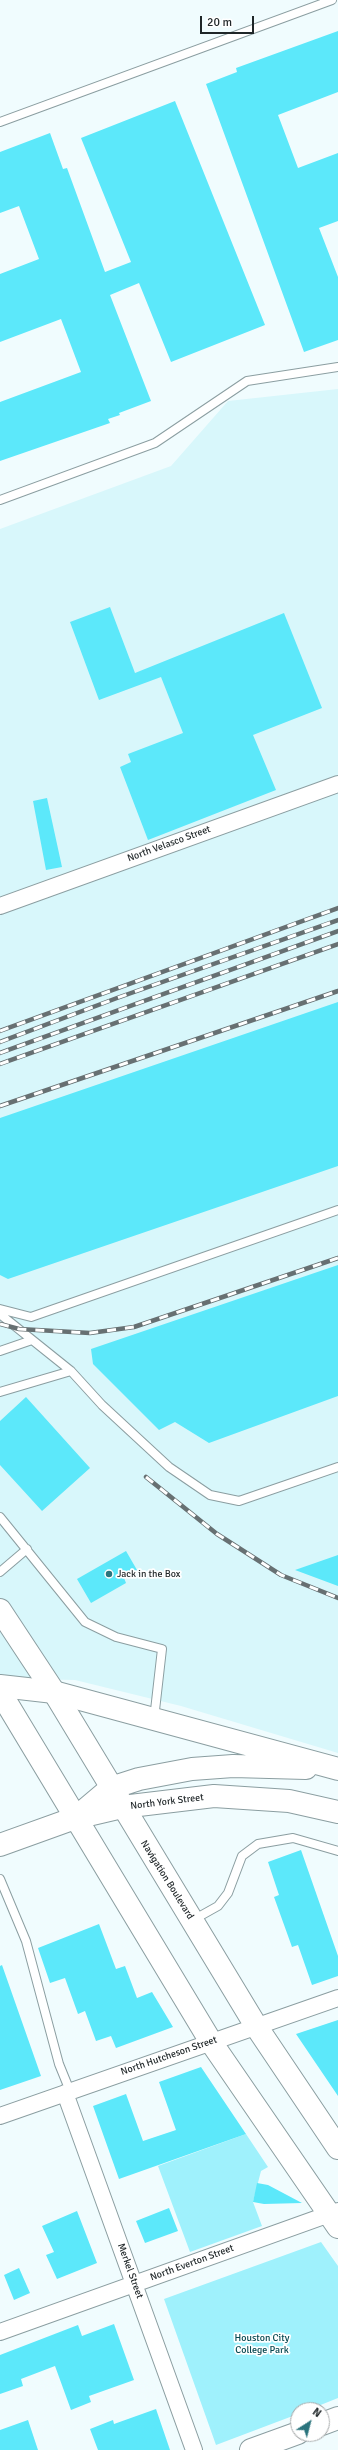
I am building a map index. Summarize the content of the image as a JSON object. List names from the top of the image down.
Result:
{
  "streets": {
    "main road": ["North York Street", "Navigation Boulevard"],
    "street": [
      "North Velasco Street",
      "North Hutcheson Street",
      "North Everton Street",
      "Merkel Street"
    ]
  },
  "crossings": [
    ["North York Street", "Navigation Boulevard"],
    ["Navigation Boulevard", "North Hutcheson Street"],
    ["North Hutcheson Street", "Merkel Street"],
    ["North Everton Street", "Merkel Street"]
  ],
  "parks": ["Houston City College Park"],
  "places": ["Jack in the Box"],
  "scale_bar": "20 m",
  "north": "top right"
}
